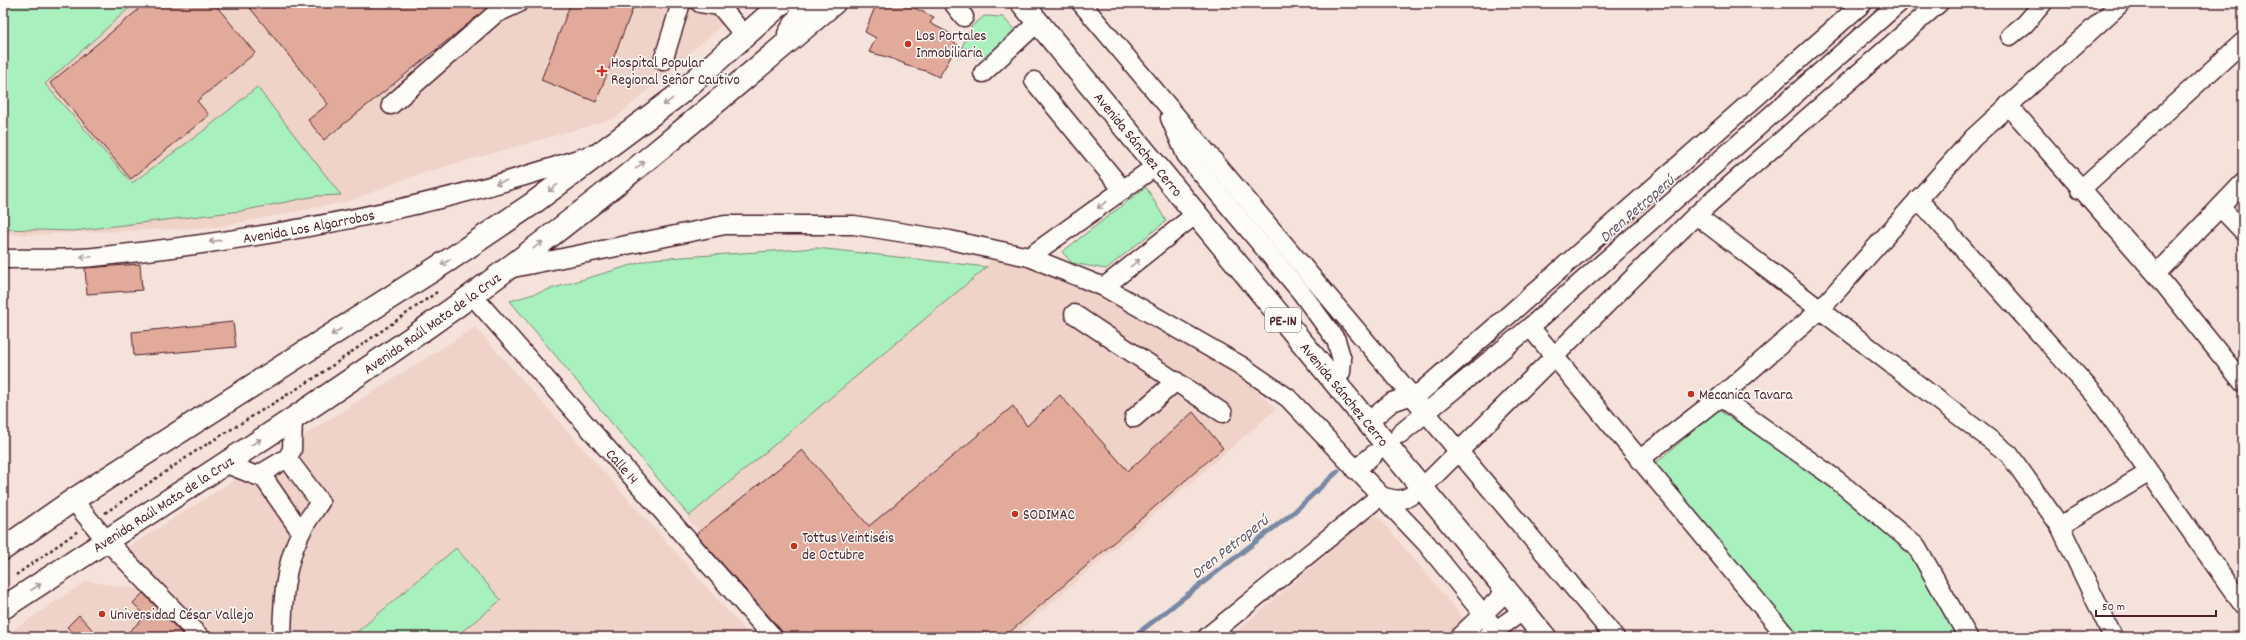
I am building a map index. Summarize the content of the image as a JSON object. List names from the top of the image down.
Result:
{
  "streets": {
    "main road": ["Avenida Sánchez Cerro", "PE-1N", "Avenida Raúl Mata de la Cruz"],
    "street": ["Avenida Los Algarrobos", "Calle 14"]
  },
  "crossings": [
    ["Avenida Raúl Mata de la Cruz", "Calle 14"]
  ],
  "one_way": ["Avenida Los Algarrobos"],
  "water": ["Dren Petroperú"],
  "places": {
    "other": [
      "Los Portales Inmobiliaria",
      "Mecanica Tavara",
      "SODIMAC",
      "Tottus Veintiséis de Octubre",
      "Universidad César Vallejo"
    ],
    "health": ["Hospital Popular Regional Señor Cautivo"]
  },
  "scale_bar": "50 m"
}
